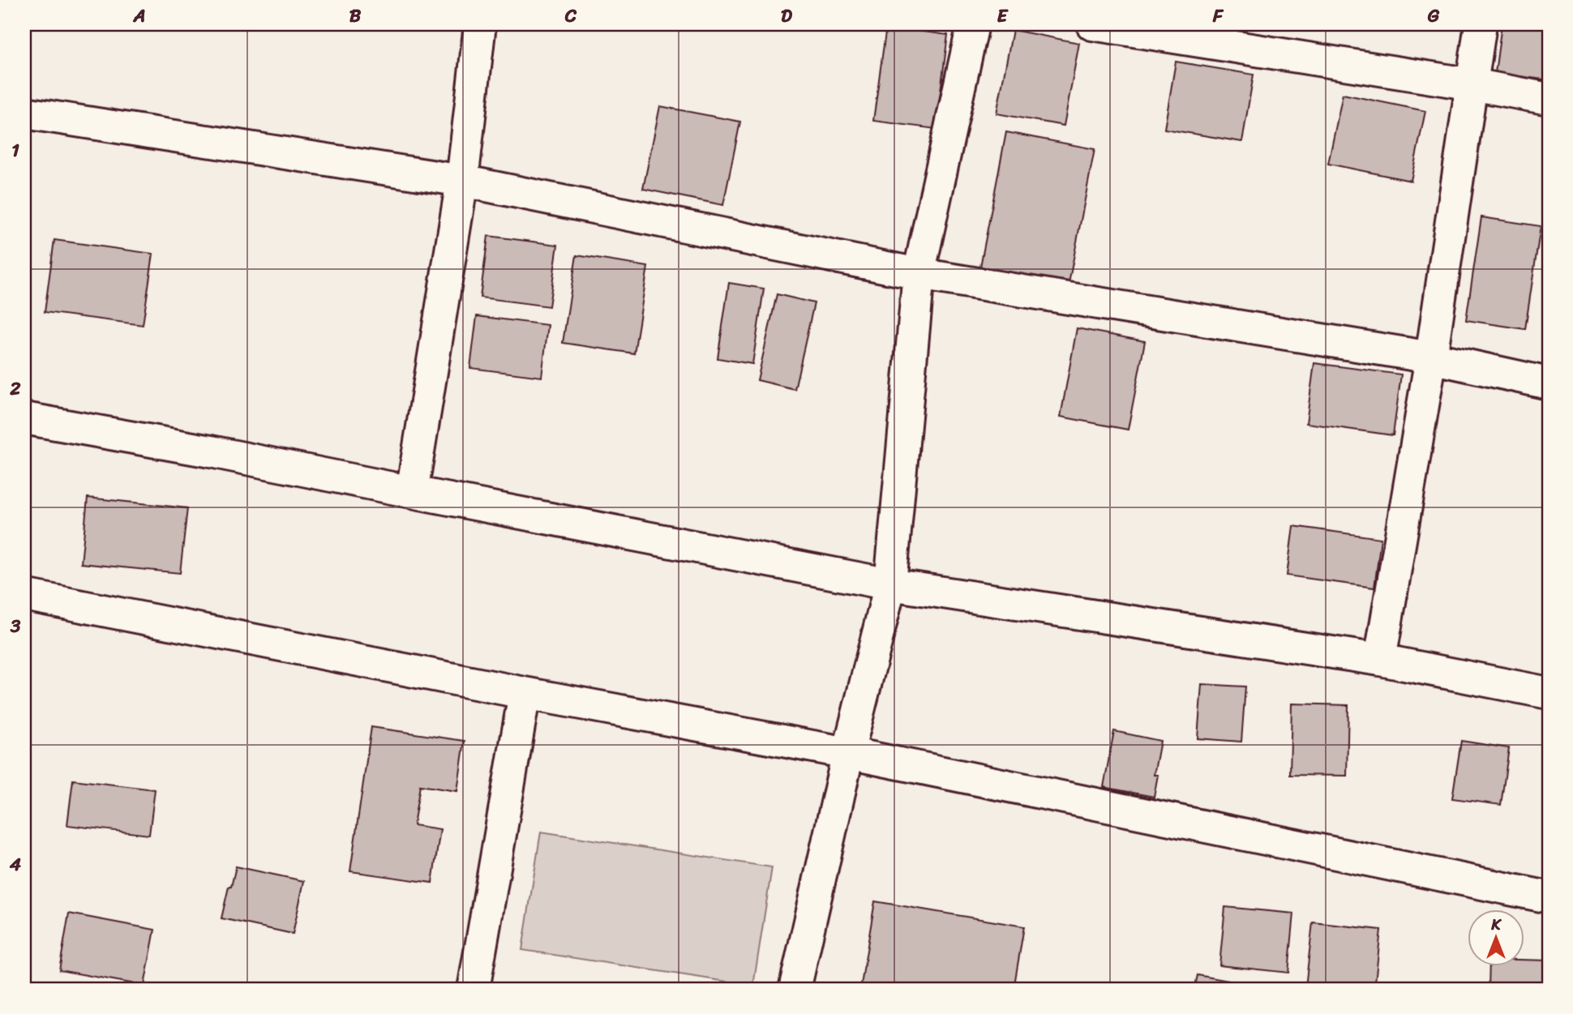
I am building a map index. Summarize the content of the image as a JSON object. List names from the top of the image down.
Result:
{
  "north": "top",
  "grid": {
    "columns": [
      "A",
      "B",
      "C",
      "D",
      "E",
      "F",
      "G"
    ],
    "rows": [
      "1",
      "2",
      "3",
      "4"
    ]
  }
}
